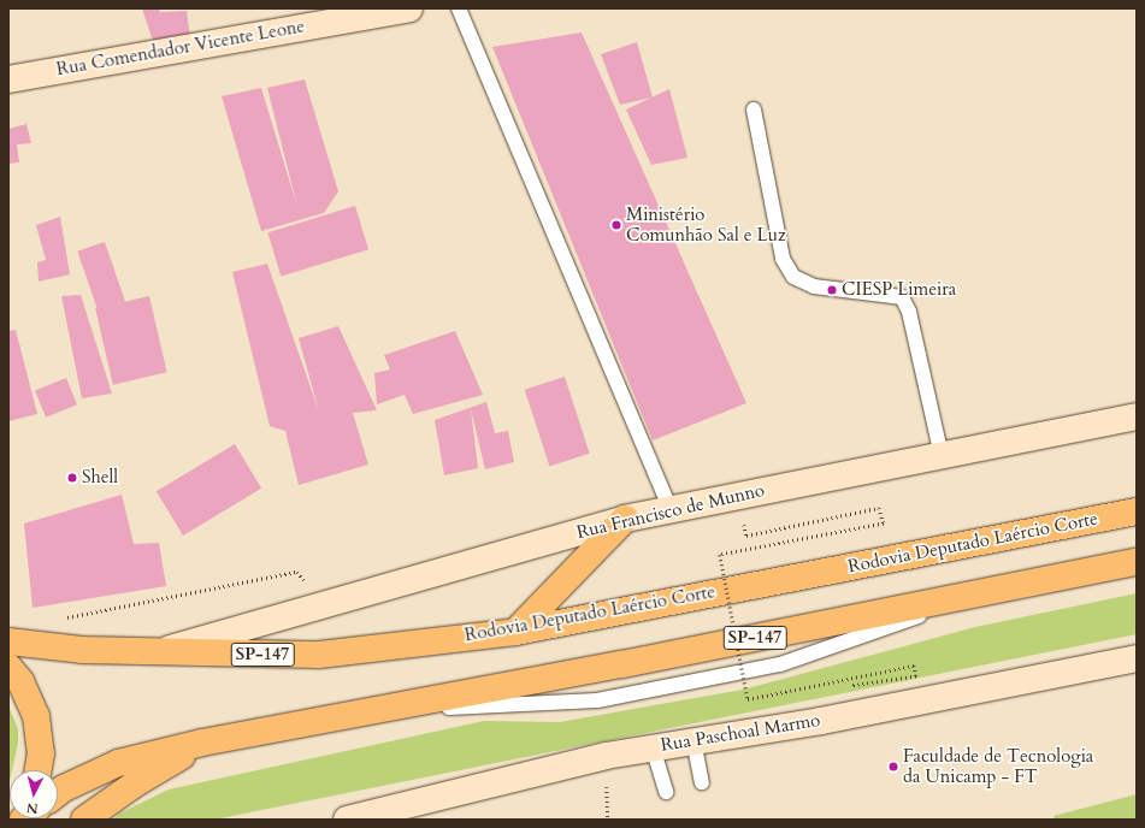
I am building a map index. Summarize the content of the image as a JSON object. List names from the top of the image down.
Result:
{
  "streets": {
    "highway": ["Rodovia Deputado Laércio Corte", "SP-147"],
    "street": ["Rua Comendador Vicente Leone", "Rua Francisco de Munno", "Rua Paschoal Marmo"]
  },
  "crossings": [
    ["Rua Francisco de Munno", "Rodovia Deputado Laércio Corte"]
  ],
  "places": [
    "Ministério Comunhão Sal e Luz",
    "CIESP Limeira",
    "Shell",
    "Faculdade de Tecnologia da Unicamp - FT"
  ],
  "north": "bottom"
}
